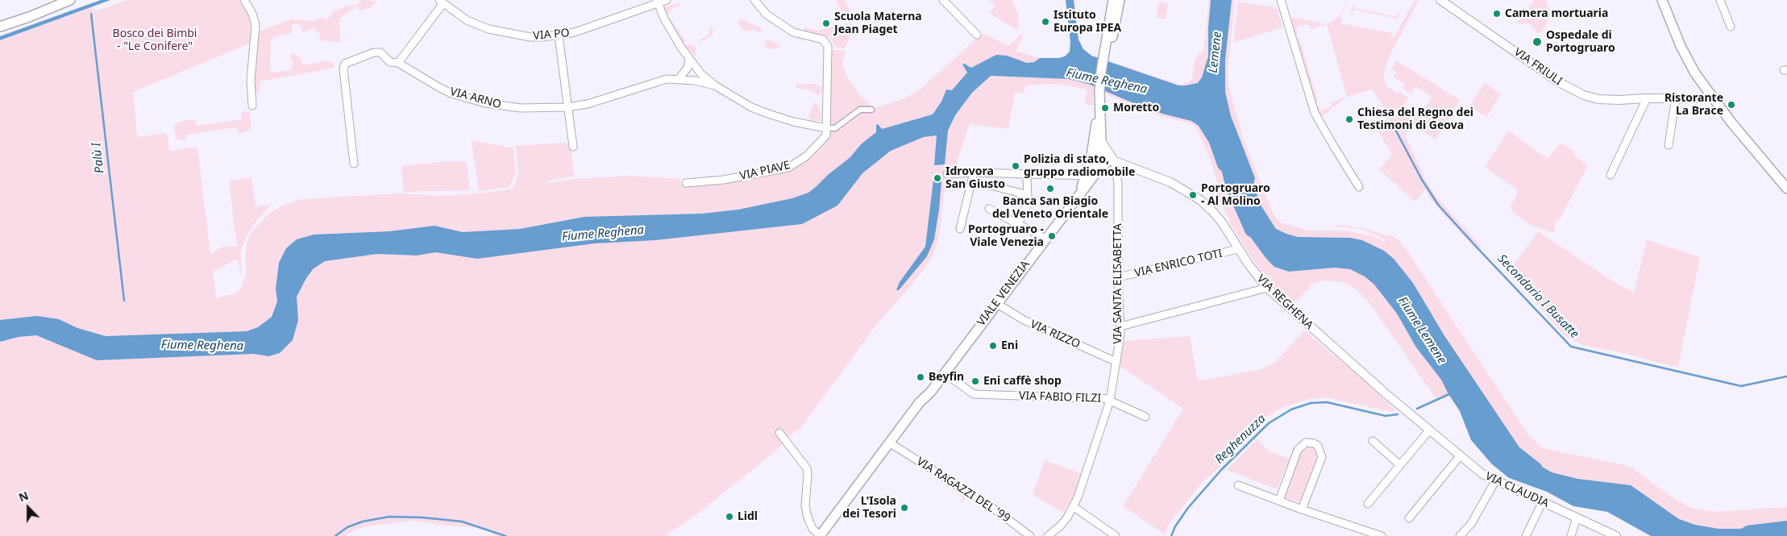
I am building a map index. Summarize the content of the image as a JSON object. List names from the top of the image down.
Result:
{
  "streets": {
    "main road": ["VIALE VENEZIA"],
    "street": [
      "VIA PO",
      "VIA FRIULI",
      "VIA ARNO",
      "VIA PIAVE",
      "VIA ENRICO TOTI",
      "VIA SANTA ELISABETTA",
      "VIA REGHENA",
      "VIA RIZZO",
      "VIA FABIO FILZI",
      "VIA RAGAZZI DEL '99",
      "VIA CLAUDIA"
    ]
  },
  "crossings": [
    ["VIA ENRICO TOTI", "VIA SANTA ELISABETTA"],
    ["VIA ENRICO TOTI", "VIA REGHENA"],
    ["VIA SANTA ELISABETTA", "VIALE VENEZIA"],
    ["VIA SANTA ELISABETTA", "VIA REGHENA"],
    ["VIA SANTA ELISABETTA", "VIA RIZZO"],
    ["VIA SANTA ELISABETTA", "VIA FABIO FILZI"],
    ["VIALE VENEZIA", "VIA REGHENA"],
    ["VIALE VENEZIA", "VIA RIZZO"],
    ["VIALE VENEZIA", "VIA FABIO FILZI"],
    ["VIALE VENEZIA", "VIA RAGAZZI DEL '99"],
    ["VIA REGHENA", "VIA CLAUDIA"]
  ],
  "water": [
    "Lemene",
    "Fiume Reghena",
    "Palù I",
    "Secondario I Busatte",
    "Fiume Lemene",
    "Reghenuzza"
  ],
  "parks": ["Bosco dei Bimbi - \"Le Conifere\""],
  "places": [
    "Camera mortuaria",
    "Istituto Europa IPEA",
    "Scuola Materna Jean Piaget",
    "Ospedale di Portogruaro",
    "Ristorante La Brace",
    "Moretto",
    "Chiesa del Regno dei Testimoni di Geova",
    "Polizia di stato, gruppo radiomobile",
    "Idrovora San Giusto",
    "Banca San Biagio del Veneto Orientale",
    "Portogruaro - Al Molino",
    "Portogruaro - Viale Venezia",
    "Eni",
    "Beyfin",
    "Eni caffè shop",
    "L'Isola dei Tesori",
    "Lidl"
  ],
  "north": "top"
}
